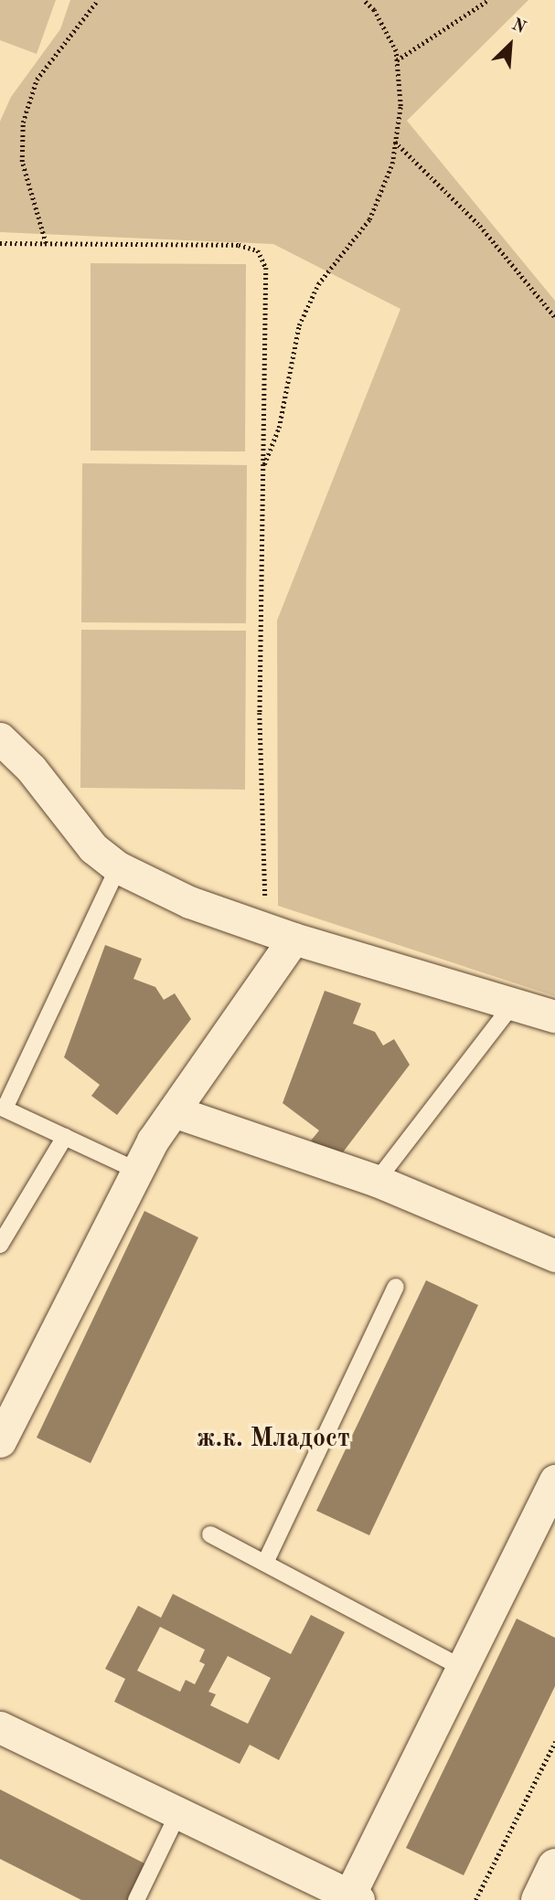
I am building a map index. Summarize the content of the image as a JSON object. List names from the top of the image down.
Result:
{
  "districts": ["ж.к. Младост"],
  "north": "top right"
}
